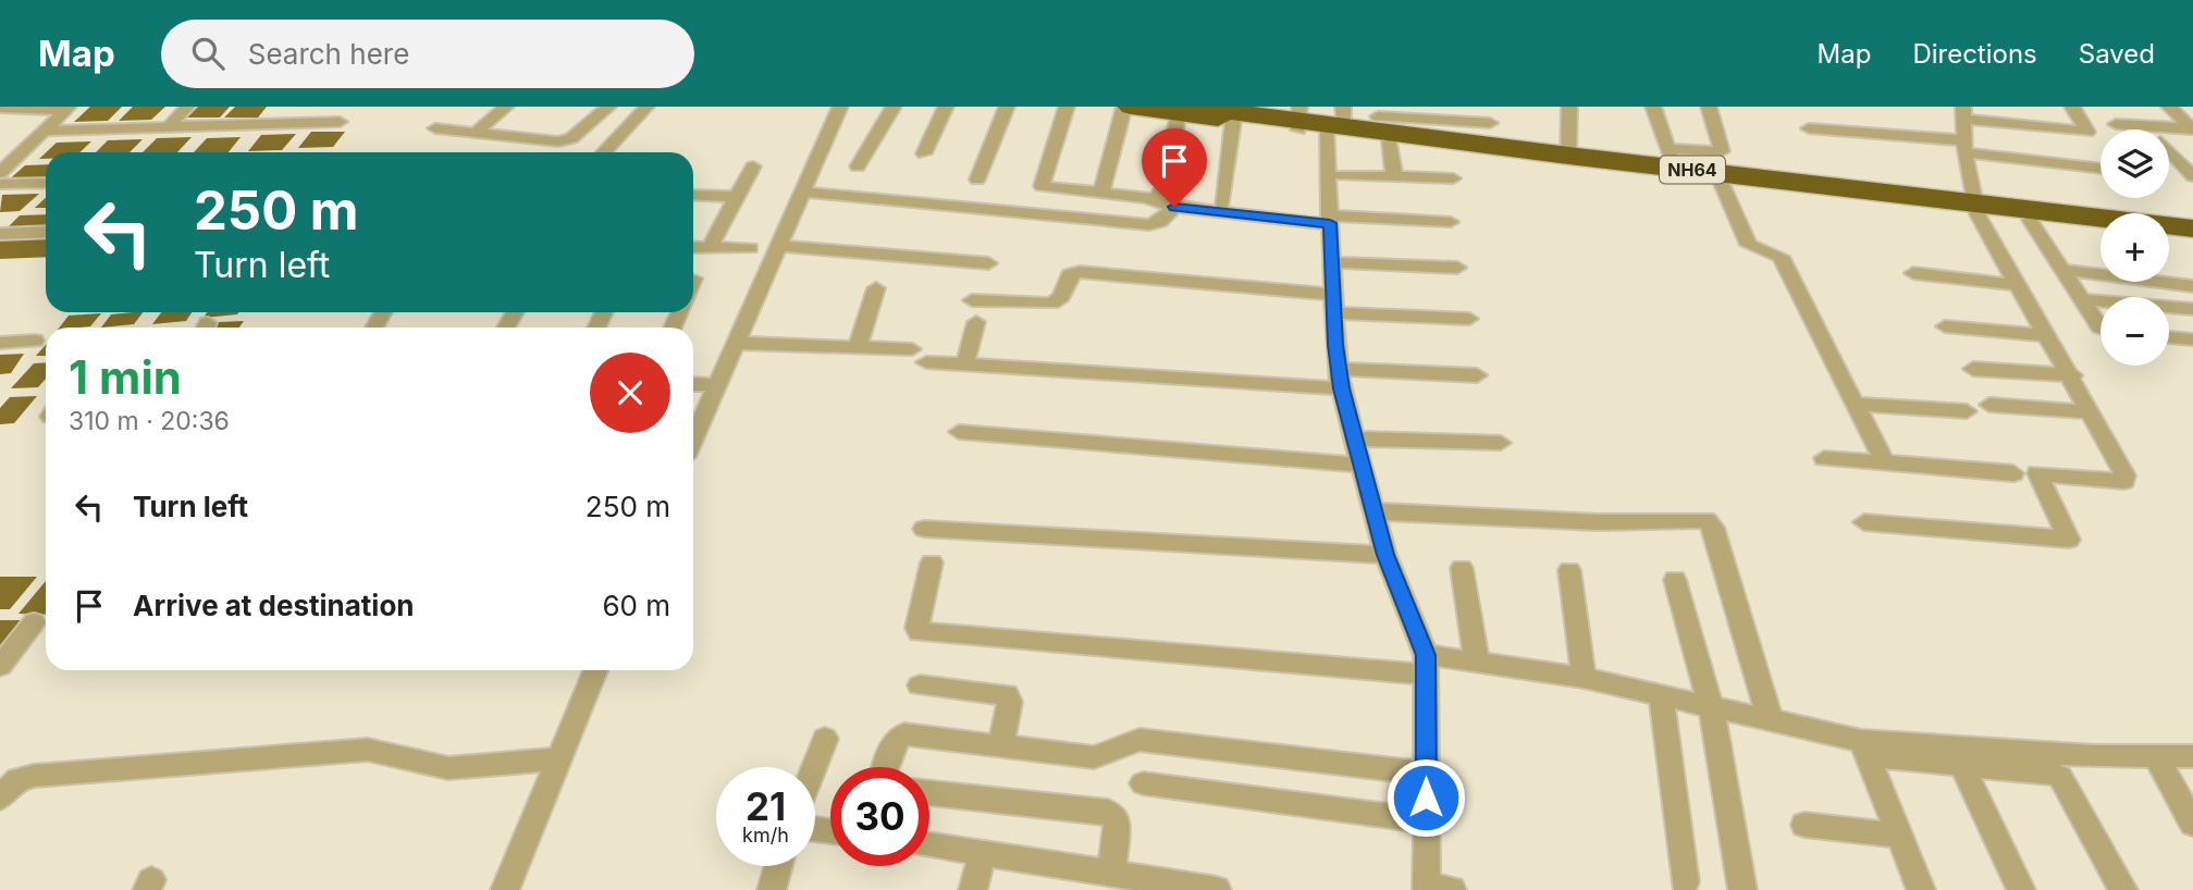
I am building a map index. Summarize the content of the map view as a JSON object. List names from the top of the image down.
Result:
{
  "streets": {
    "highway": ["NH64"]
  },
  "page": {
    "header": "Map",
    "search": "Search here",
    "nav": ["Map", "Directions", "Saved"],
    "map_buttons": ["+", "−"],
    "turn": ["250 m", "Turn left"],
    "heading": ["1 min", "310 m · 20:36"],
    "list": [
      {
        "name": "Turn left",
        "value": "250 m"
      },
      {
        "name": "Arrive at destination",
        "value": "60 m"
      }
    ],
    "speed": "21 km/h",
    "limit": "30"
  }
}
